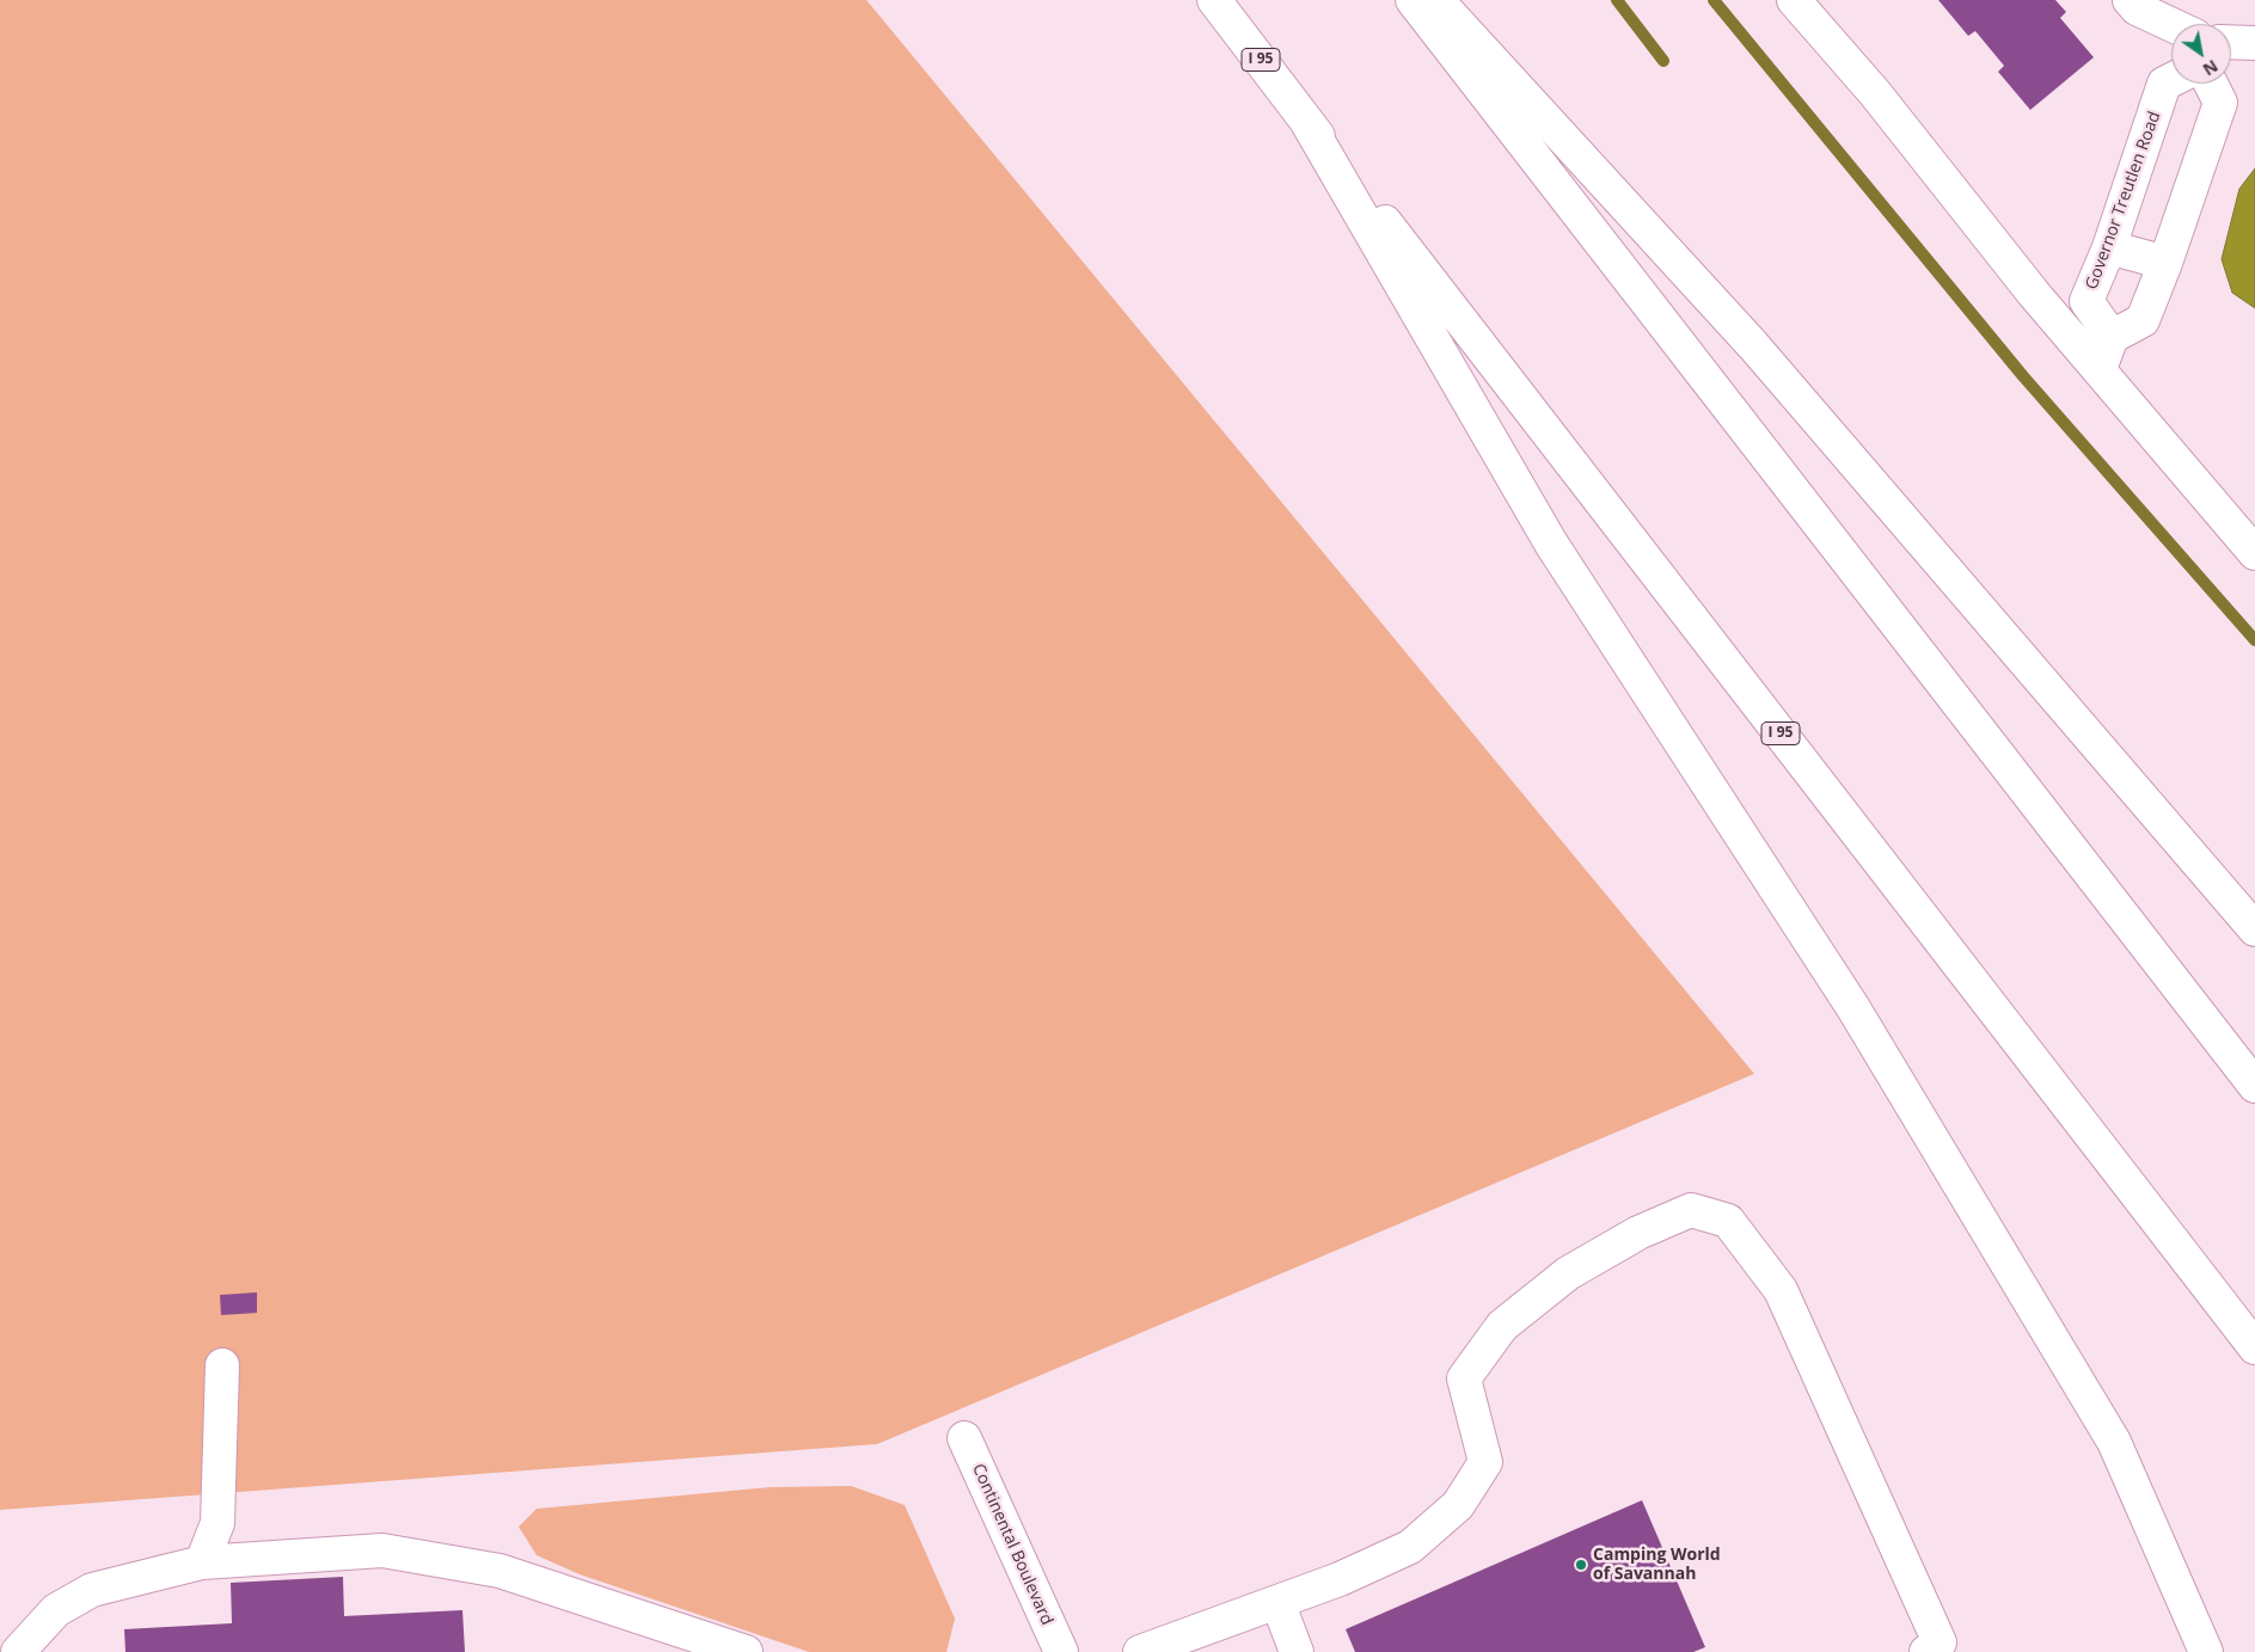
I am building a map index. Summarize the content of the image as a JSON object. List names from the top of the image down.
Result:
{
  "streets": {
    "main road": ["I 95", "Governor Treutlen Road", "Continental Boulevard"]
  },
  "places": ["Camping World of Savannah"],
  "north": "bottom right"
}
